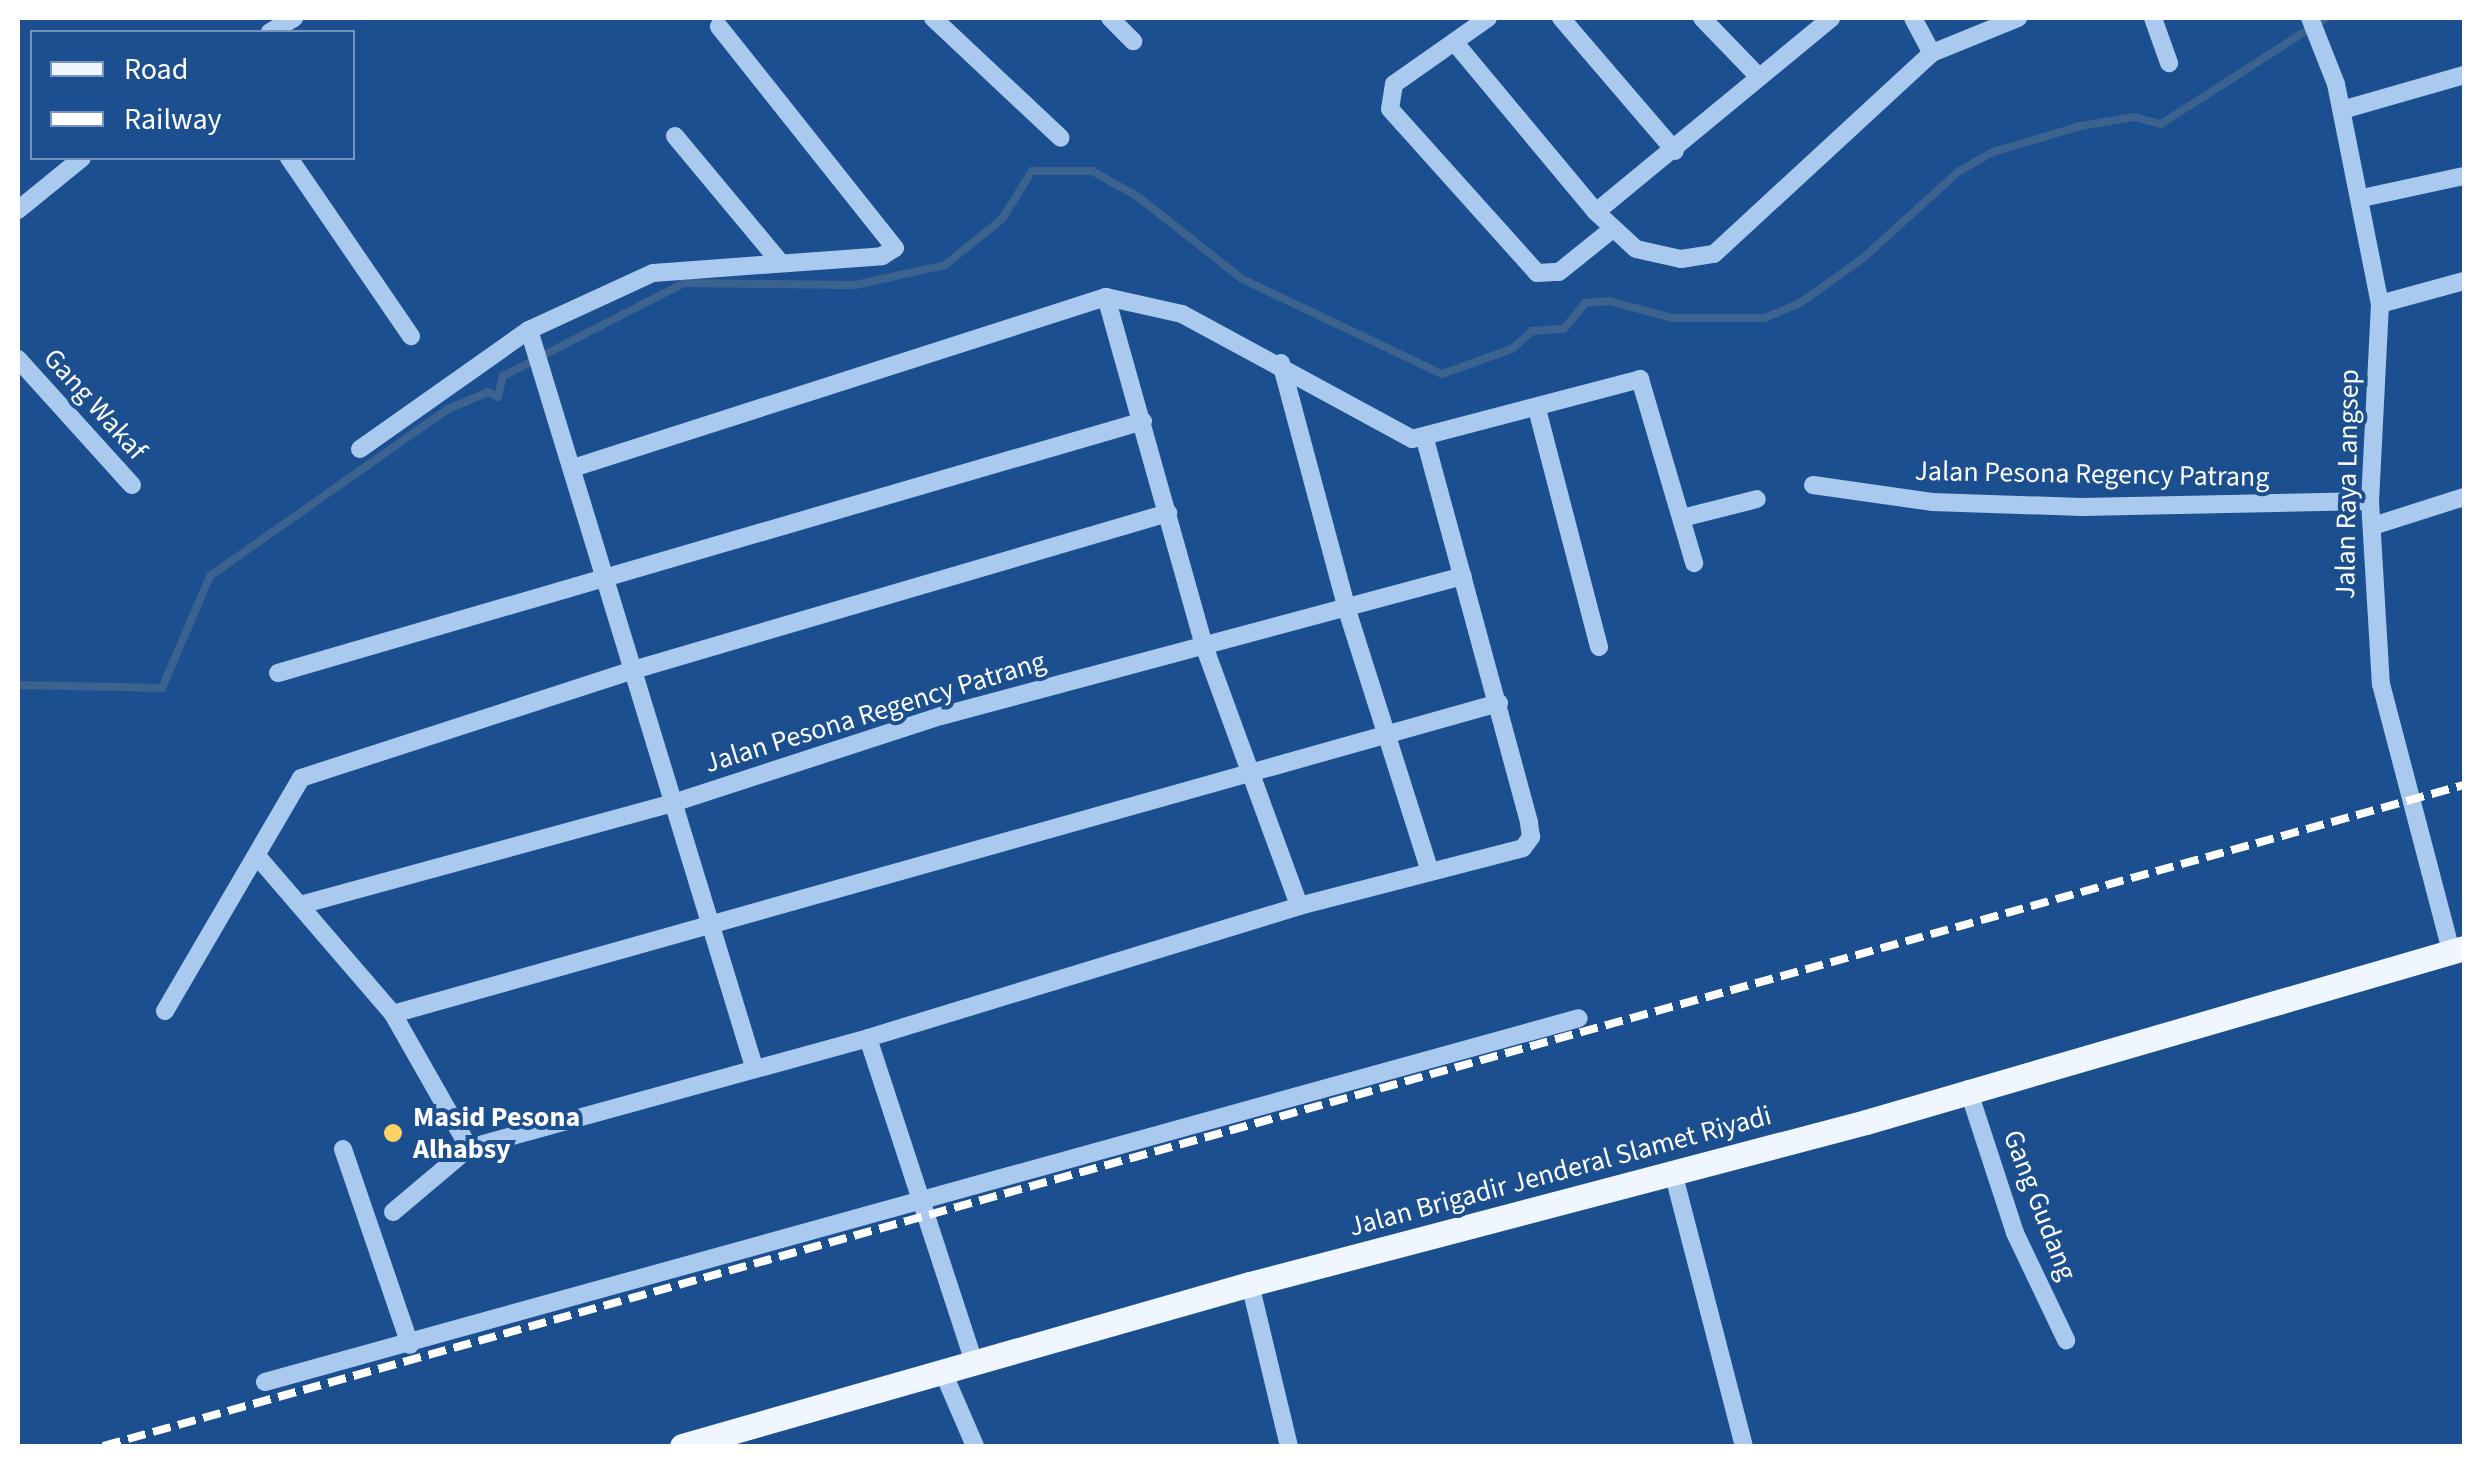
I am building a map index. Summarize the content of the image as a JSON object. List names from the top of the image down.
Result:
{
  "streets": {
    "main road": ["Jalan Brigadir Jenderal Slamet Riyadi"],
    "street": [
      "Gang Wakaf",
      "Jalan Pesona Regency Patrang",
      "Jalan Raya Langsep",
      "Gang Gudang"
    ]
  },
  "crossings": [
    ["Jalan Pesona Regency Patrang", "Jalan Raya Langsep"],
    ["Jalan Raya Langsep", "Jalan Brigadir Jenderal Slamet Riyadi"],
    ["Jalan Brigadir Jenderal Slamet Riyadi", "Gang Gudang"]
  ],
  "places": ["Masid Pesona Alhabsy"],
  "legend": ["Road", "Railway"]
}
